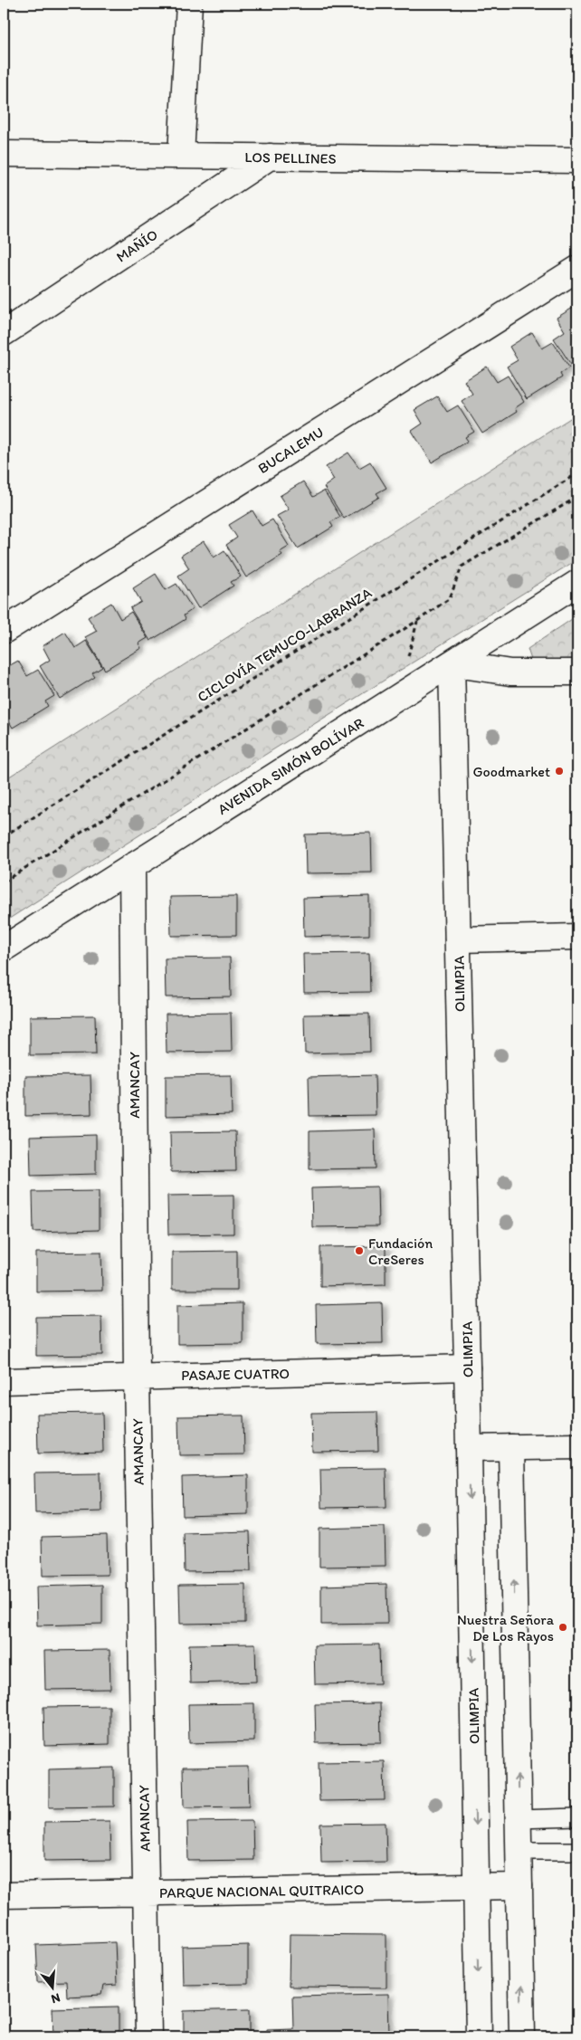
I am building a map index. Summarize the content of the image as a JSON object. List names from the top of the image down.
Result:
{
  "streets": {
    "street": [
      "LOS PELLINES",
      "MAÑÍO",
      "BUCALEMU",
      "AVENIDA SIMÓN BOLÍVAR",
      "OLIMPIA",
      "AMANCAY",
      "PASAJE CUATRO",
      "PARQUE NACIONAL QUITRAICO"
    ],
    "path": ["CICLOVÍA TEMUCO-LABRANZA"]
  },
  "crossings": [
    ["LOS PELLINES", "MAÑÍO"],
    ["AVENIDA SIMÓN BOLÍVAR", "OLIMPIA"],
    ["AVENIDA SIMÓN BOLÍVAR", "AMANCAY"],
    ["OLIMPIA", "PASAJE CUATRO"],
    ["OLIMPIA", "PARQUE NACIONAL QUITRAICO"],
    ["AMANCAY", "PASAJE CUATRO"],
    ["AMANCAY", "PARQUE NACIONAL QUITRAICO"]
  ],
  "places": ["Goodmarket", "Fundación CreSeres", "Nuestra Señora De Los Rayos"],
  "north": "bottom"
}
